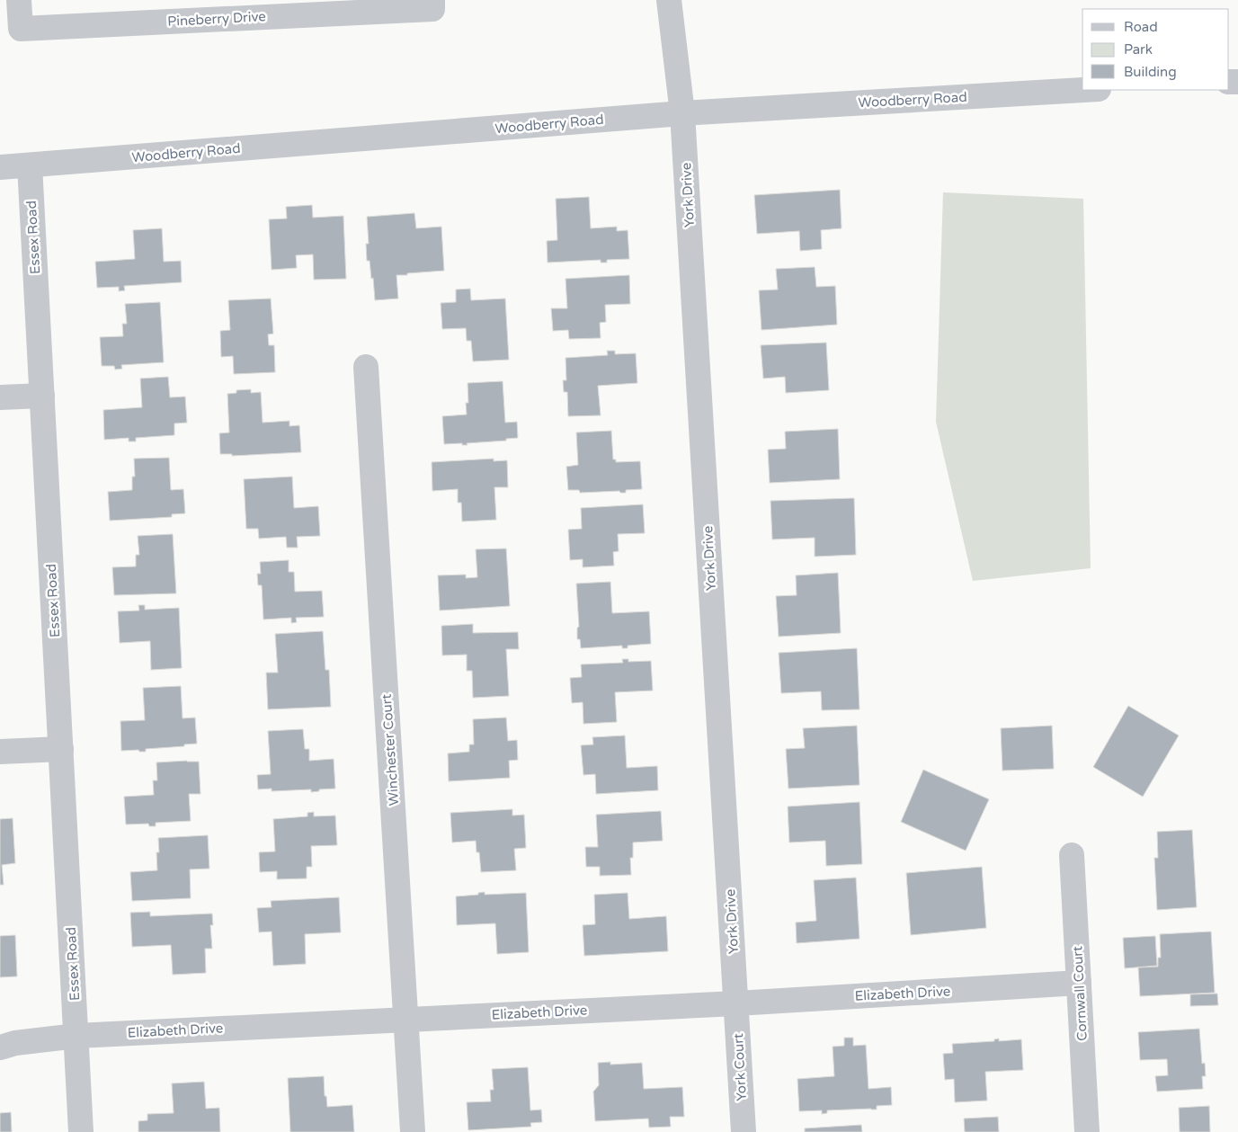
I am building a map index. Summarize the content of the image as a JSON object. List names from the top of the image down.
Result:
{
  "streets": {
    "street": [
      "Pineberry Drive",
      "Woodberry Road",
      "York Drive",
      "Essex Road",
      "Winchester Court",
      "Elizabeth Drive",
      "Cornwall Court",
      "York Court"
    ]
  },
  "crossings": [
    ["Woodberry Road", "York Drive"],
    ["Woodberry Road", "Essex Road"],
    ["York Drive", "Elizabeth Drive"],
    ["York Drive", "York Court"],
    ["Essex Road", "Elizabeth Drive"],
    ["Winchester Court", "Elizabeth Drive"],
    ["Elizabeth Drive", "Cornwall Court"],
    ["Elizabeth Drive", "York Court"]
  ],
  "legend": ["Road", "Park", "Building"]
}
